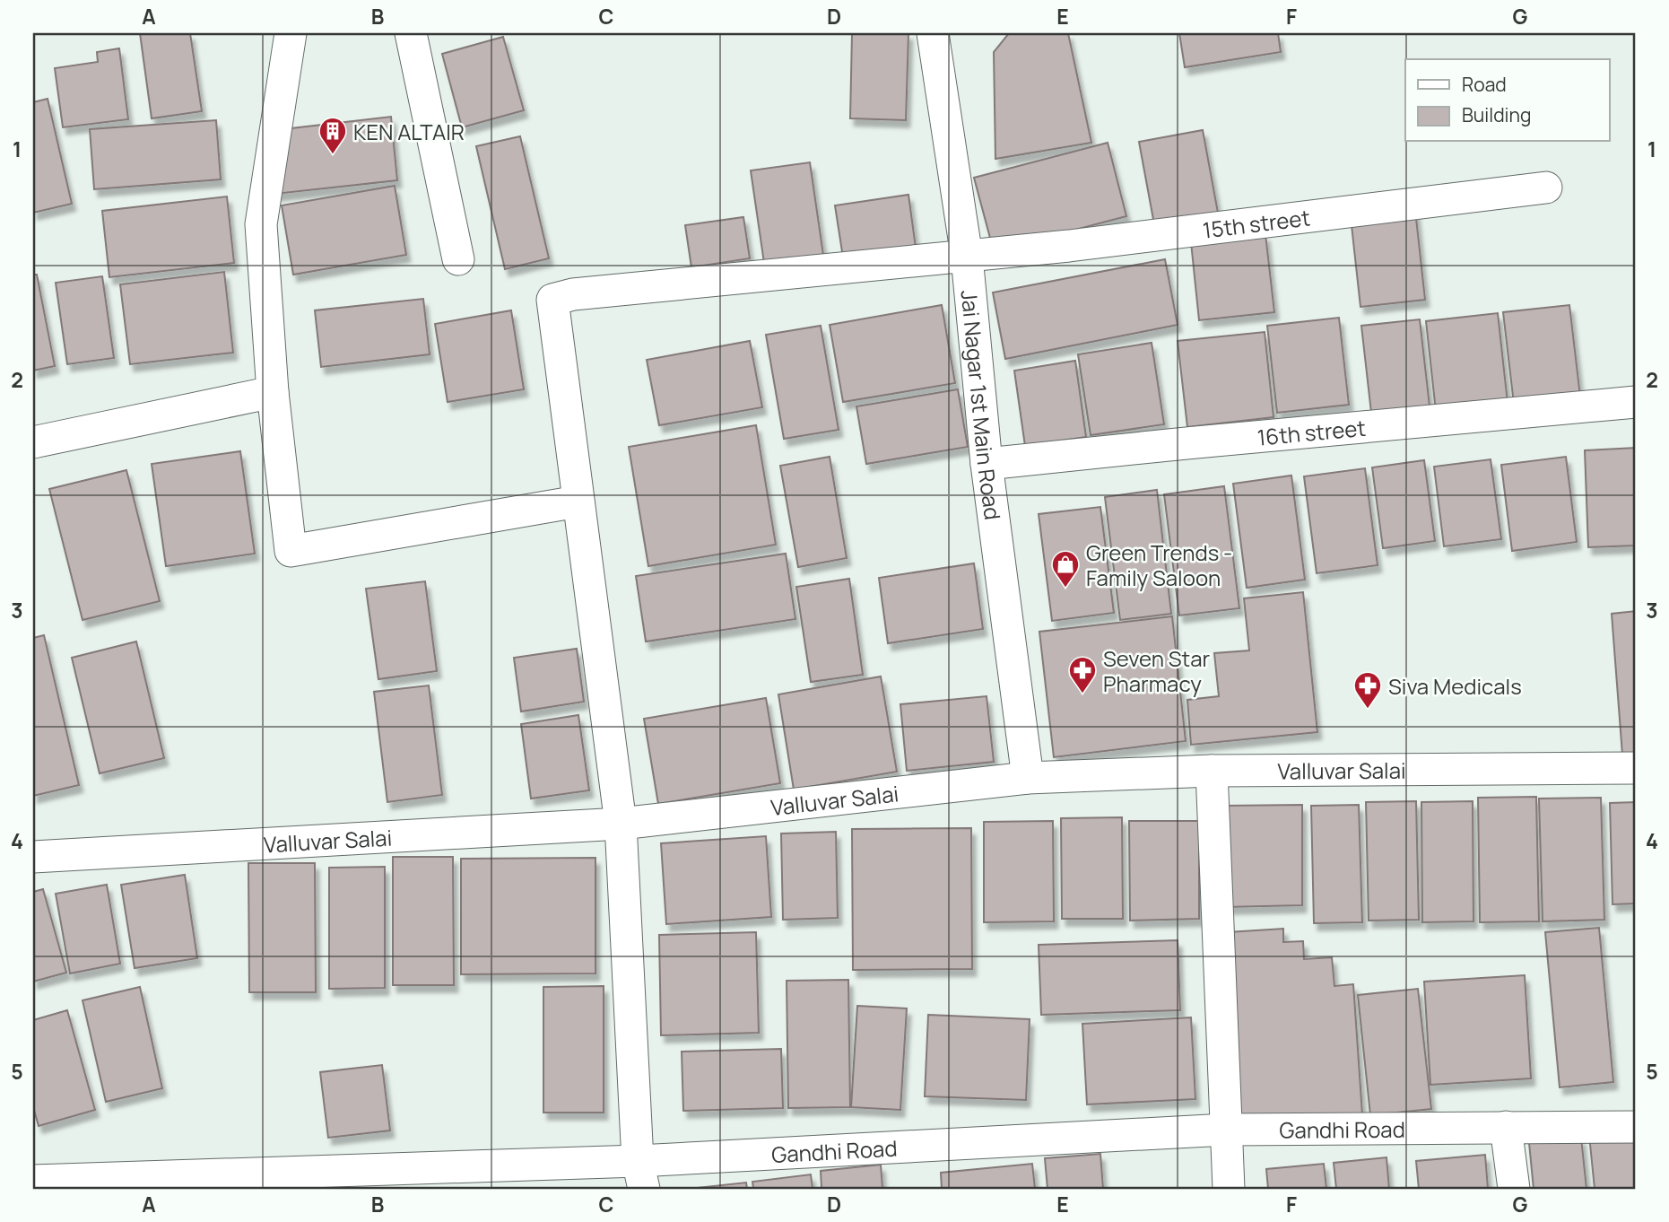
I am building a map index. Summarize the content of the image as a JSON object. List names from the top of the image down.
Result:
{
  "streets": {
    "street": [
      "15th street",
      "Jai Nagar 1st Main Road",
      "16th street",
      "Valluvar Salai",
      "Gandhi Road"
    ]
  },
  "crossings": [
    ["15th street", "Jai Nagar 1st Main Road"],
    ["Jai Nagar 1st Main Road", "16th street"],
    ["Jai Nagar 1st Main Road", "Valluvar Salai"]
  ],
  "places": {
    "building": ["KEN ALTAIR"],
    "shop": ["Green Trends - Family Saloon"],
    "pharmacy": ["Seven Star Pharmacy", "Siva Medicals"]
  },
  "legend": ["Road", "Building"],
  "grid": {
    "columns": [
      "A",
      "B",
      "C",
      "D",
      "E",
      "F",
      "G"
    ],
    "rows": [
      "1",
      "2",
      "3",
      "4",
      "5"
    ]
  }
}
